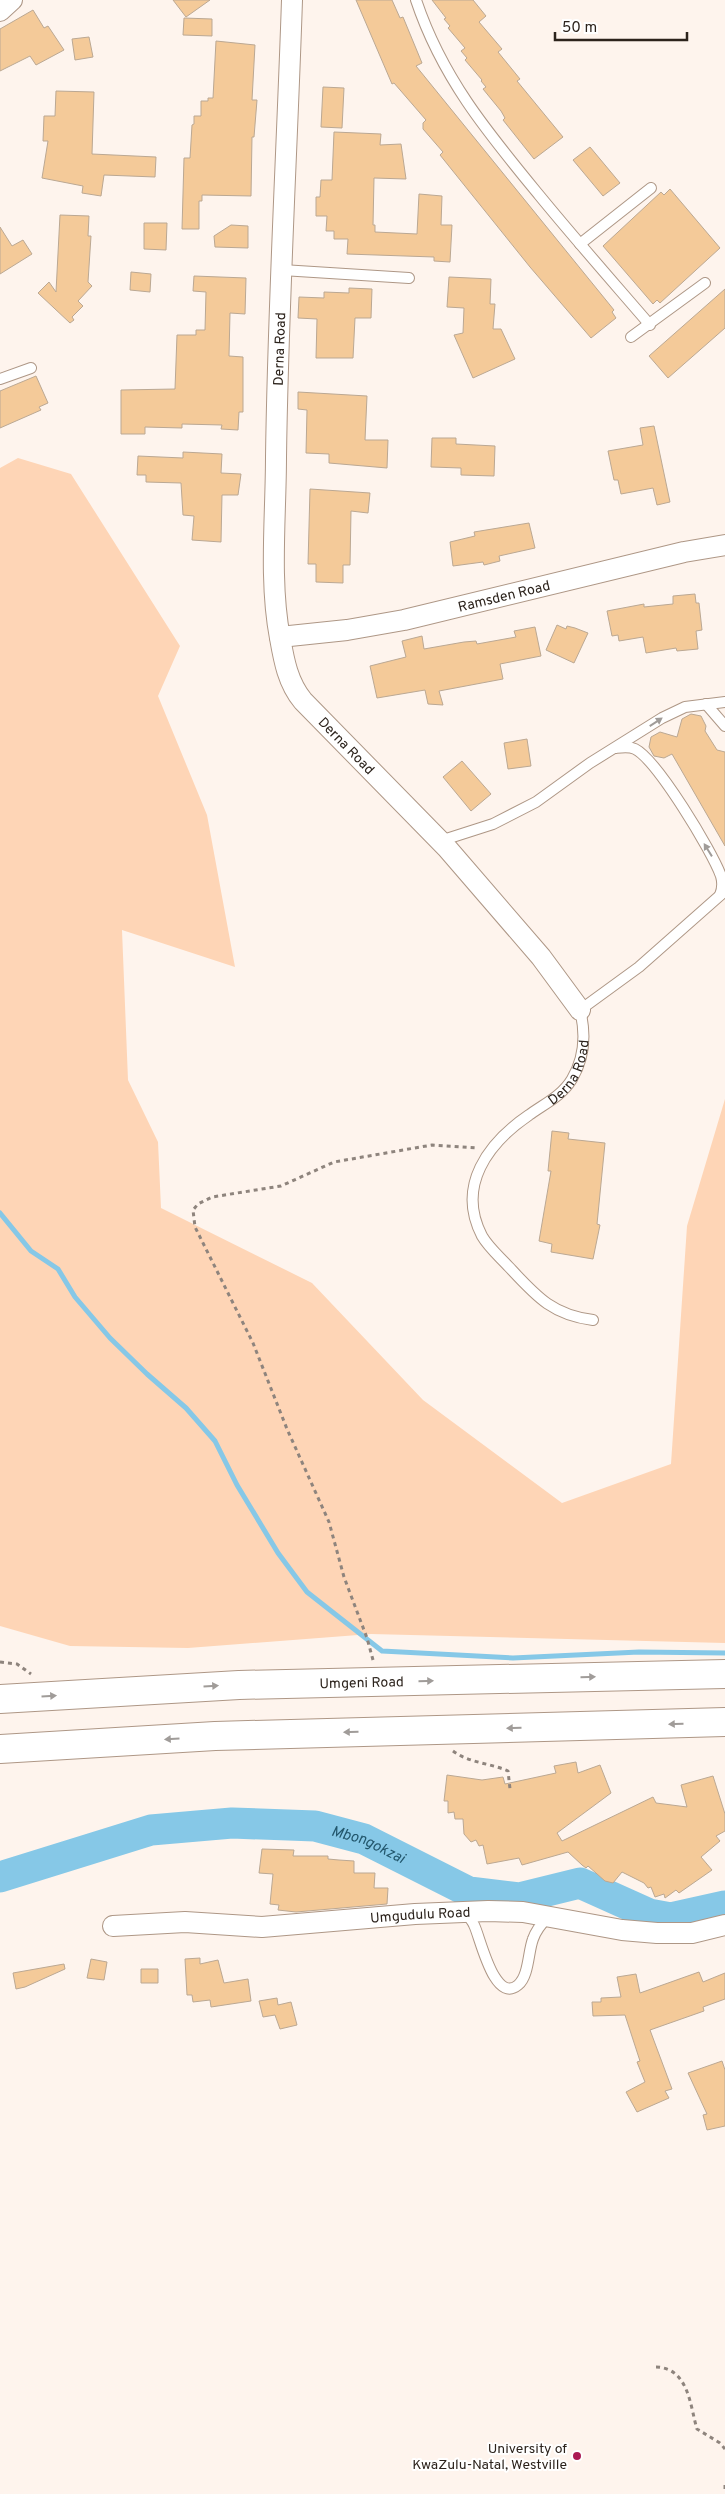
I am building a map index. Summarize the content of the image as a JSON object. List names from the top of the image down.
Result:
{
  "streets": {
    "highway": ["Umgeni Road"],
    "street": ["Derna Road", "Ramsden Road", "Umgudulu Road"]
  },
  "crossings": [
    ["Derna Road", "Ramsden Road"]
  ],
  "water": ["Mbongokzai"],
  "places": ["University of KwaZulu-Natal, Westville"],
  "scale_bar": "50 m"
}
